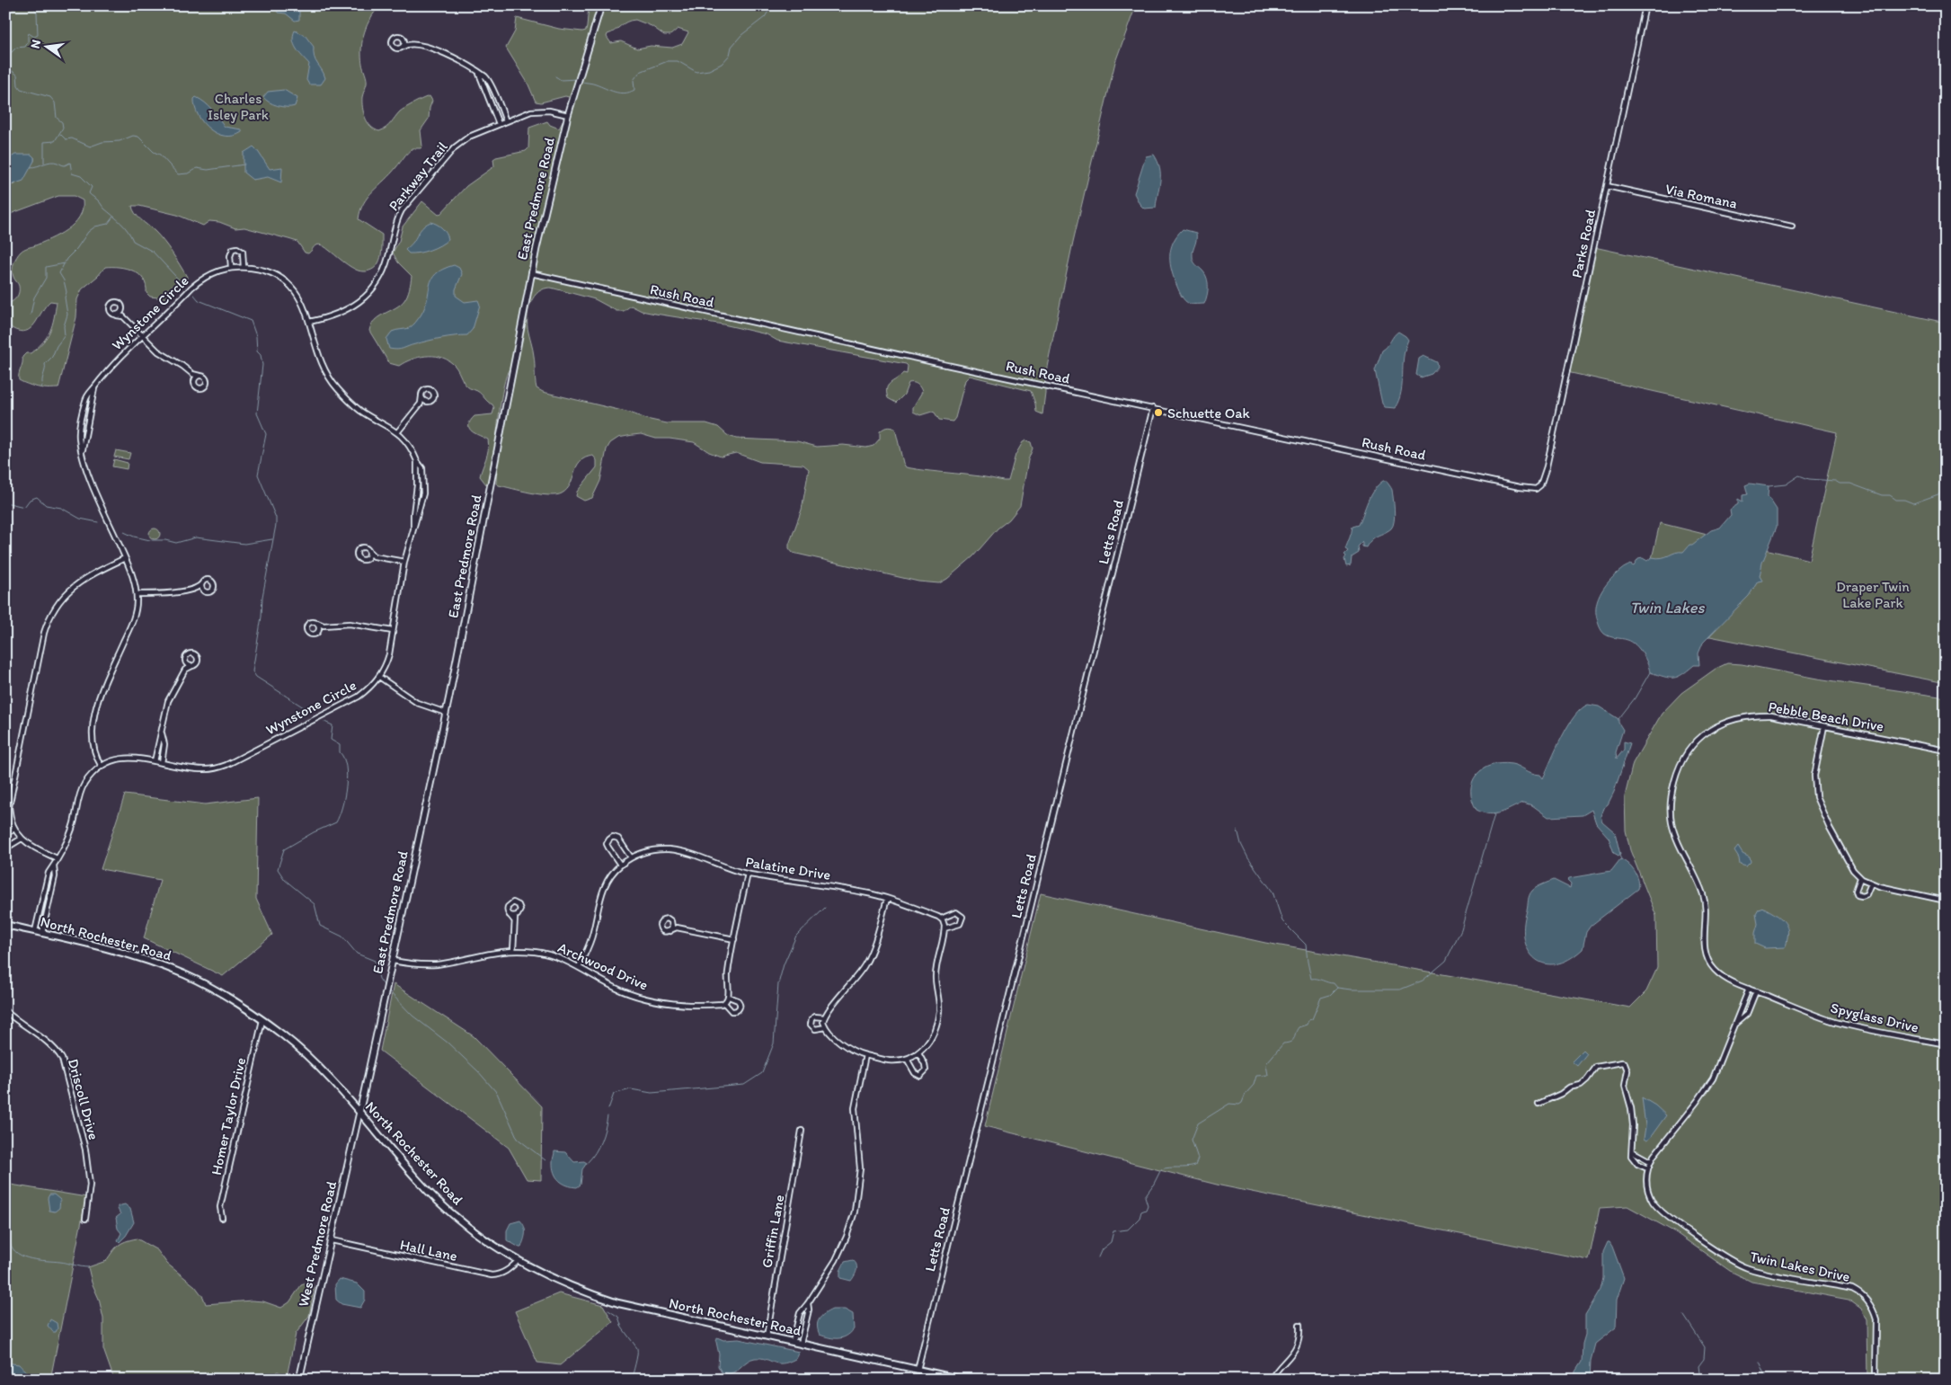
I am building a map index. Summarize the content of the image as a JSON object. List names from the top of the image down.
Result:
{
  "streets": {
    "main road": ["North Rochester Road"],
    "street": [
      "Parkway Trail",
      "Via Romana",
      "East Predmore Road",
      "Parks Road",
      "Rush Road",
      "Wynstone Circle",
      "Letts Road",
      "Pebble Beach Drive",
      "Palatine Drive",
      "Archwood Drive",
      "Spyglass Drive",
      "Driscoll Drive",
      "Homer Taylor Drive",
      "Griffin Lane",
      "West Predmore Road",
      "Hall Lane",
      "Twin Lakes Drive"
    ]
  },
  "crossings": [
    ["Parkway Trail", "East Predmore Road"],
    ["Parkway Trail", "Wynstone Circle"],
    ["Via Romana", "Parks Road"],
    ["East Predmore Road", "Rush Road"],
    ["East Predmore Road", "North Rochester Road"],
    ["East Predmore Road", "Archwood Drive"],
    ["East Predmore Road", "West Predmore Road"],
    ["Parks Road", "Rush Road"],
    ["Rush Road", "Letts Road"],
    ["Wynstone Circle", "North Rochester Road"],
    ["Letts Road", "North Rochester Road"],
    ["Pebble Beach Drive", "Spyglass Drive"],
    ["Pebble Beach Drive", "Twin Lakes Drive"],
    ["Palatine Drive", "Archwood Drive"],
    ["North Rochester Road", "Homer Taylor Drive"],
    ["North Rochester Road", "Griffin Lane"],
    ["North Rochester Road", "West Predmore Road"],
    ["North Rochester Road", "Hall Lane"],
    ["Spyglass Drive", "Twin Lakes Drive"],
    ["West Predmore Road", "Hall Lane"]
  ],
  "water": ["Twin Lakes"],
  "parks": ["Charles Isley Park", "Draper Twin Lake Park"],
  "places": ["Schuette Oak"],
  "north": "left"
}
